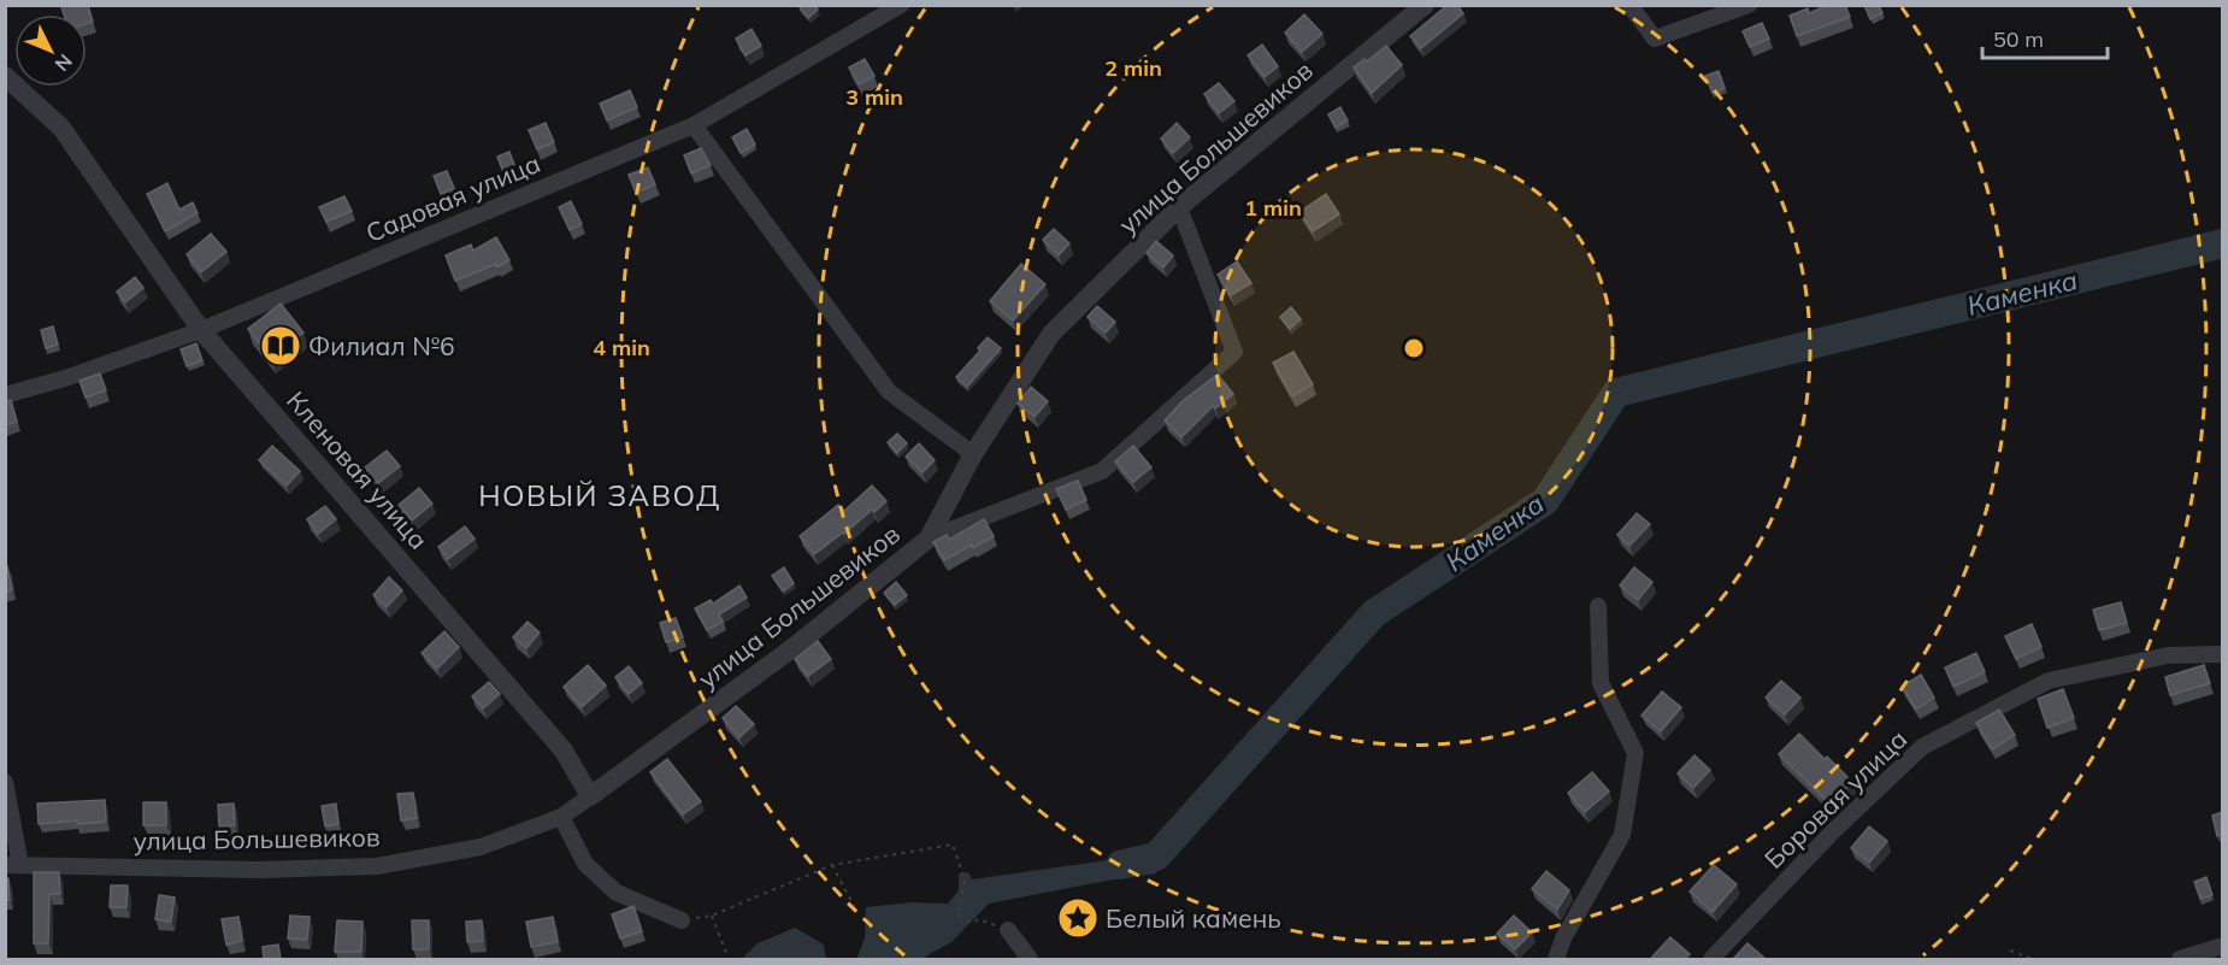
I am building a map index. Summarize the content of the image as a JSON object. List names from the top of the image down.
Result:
{
  "streets": {
    "street": [
      "улица Большевиков",
      "Садовая улица",
      "Кленовая улица",
      "Боровая улица"
    ]
  },
  "crossings": [
    ["улица Большевиков", "Кленовая улица"],
    ["Садовая улица", "Кленовая улица"]
  ],
  "districts": ["НОВЫЙ ЗАВОД"],
  "water": ["Каменка"],
  "places": {
    "library": ["Филиал №6"],
    "place": ["Белый камень"]
  },
  "scale_bar": "50 m",
  "north": "bottom right",
  "rings": [
    "2 min",
    "3 min",
    "1 min",
    "4 min"
  ]
}
